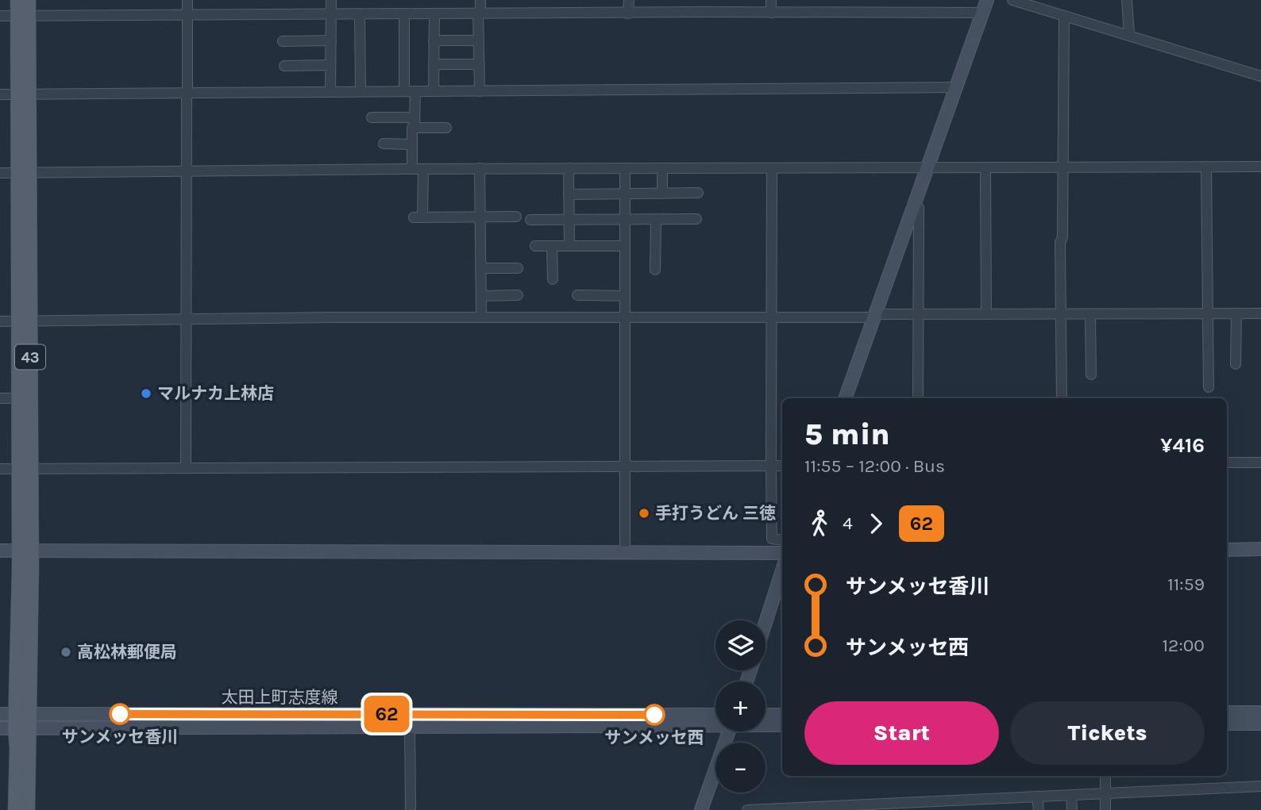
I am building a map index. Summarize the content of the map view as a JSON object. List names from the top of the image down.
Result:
{
  "streets": {
    "main road": ["43", "太田上町志度線"]
  },
  "crossings": [
    ["43", "太田上町志度線"]
  ],
  "places": [
    "マルナカ上林店",
    "手打うどん 三徳",
    "高松林郵便局",
    "サンメッセ香川",
    "サンメッセ西"
  ],
  "lines": ["bus line 62"],
  "page": {
    "on_map": "62",
    "heading": ["5 min", "11:55 – 12:00 · Bus", "¥416"],
    "legs": ["4", "62"],
    "list": [
      {
        "name": "サンメッセ香川",
        "value": "11:59"
      },
      {
        "name": "サンメッセ西",
        "value": "12:00"
      }
    ],
    "map_buttons": ["+", "−"],
    "buttons": ["Start", "Tickets"]
  }
}
